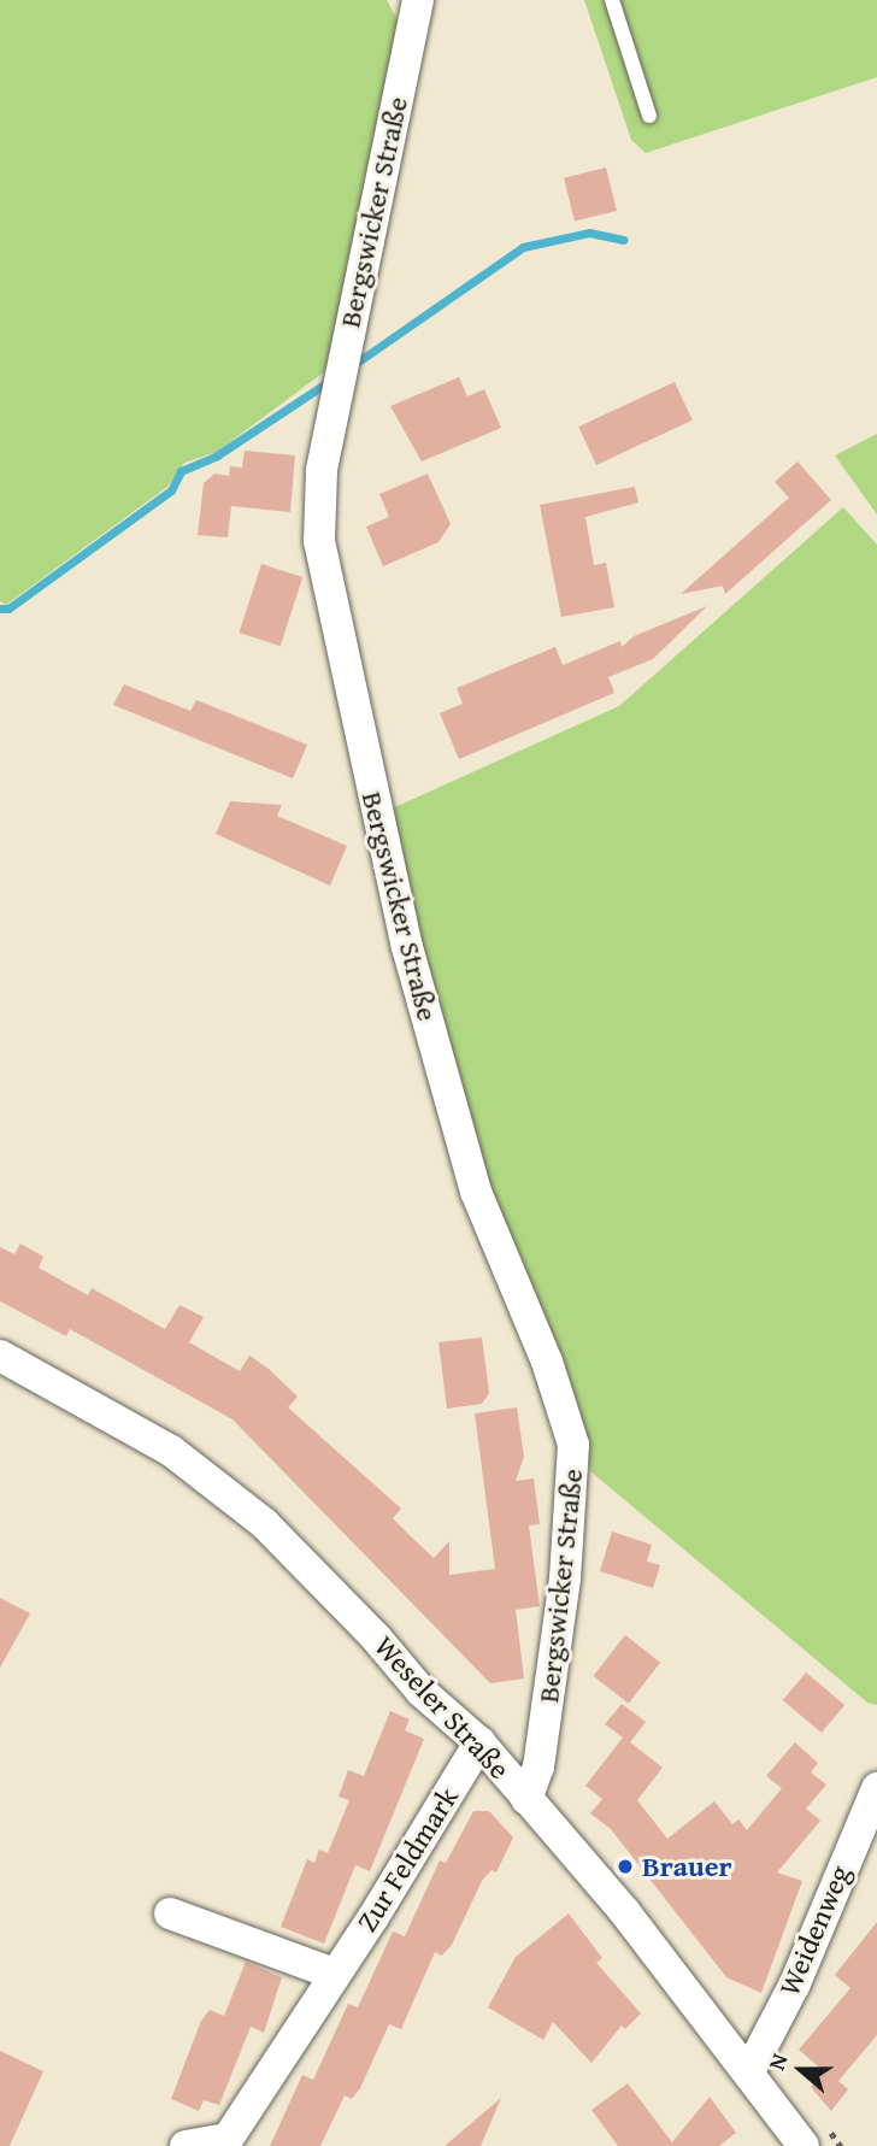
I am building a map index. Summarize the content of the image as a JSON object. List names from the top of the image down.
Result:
{
  "streets": {
    "street": [
      "Bergswicker Straße",
      "Weseler Straße",
      "Zur Feldmark",
      "Weidenweg"
    ]
  },
  "crossings": [
    ["Bergswicker Straße", "Weseler Straße"],
    ["Weseler Straße", "Zur Feldmark"],
    ["Weseler Straße", "Weidenweg"]
  ],
  "places": ["Brauer"],
  "north": "left"
}
